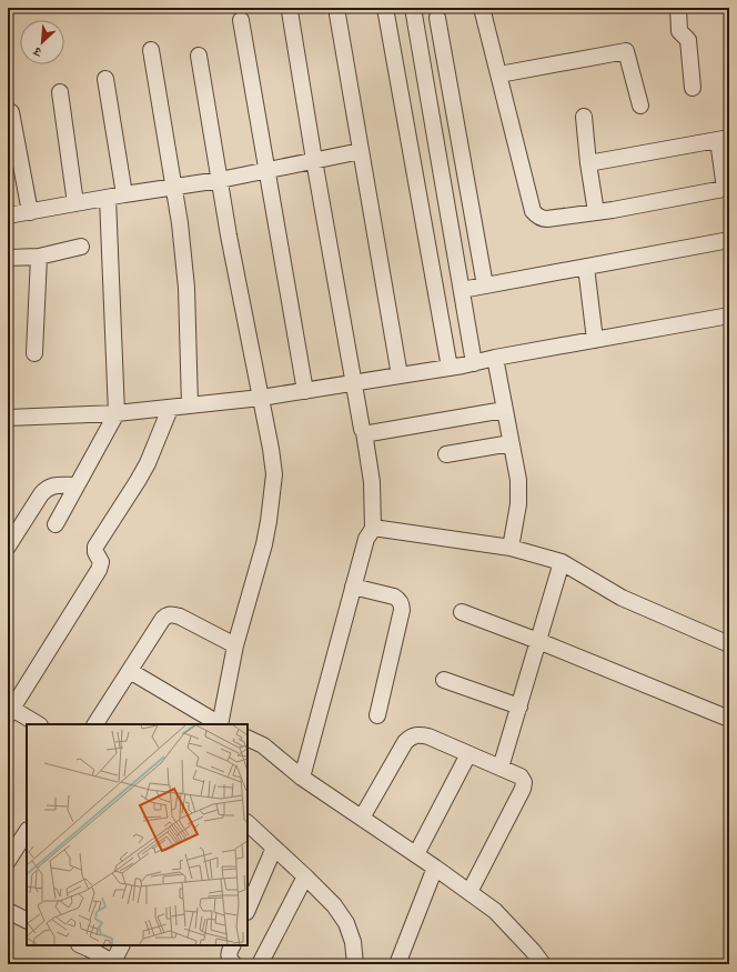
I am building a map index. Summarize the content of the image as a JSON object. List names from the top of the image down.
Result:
{
  "north": "bottom left"
}
